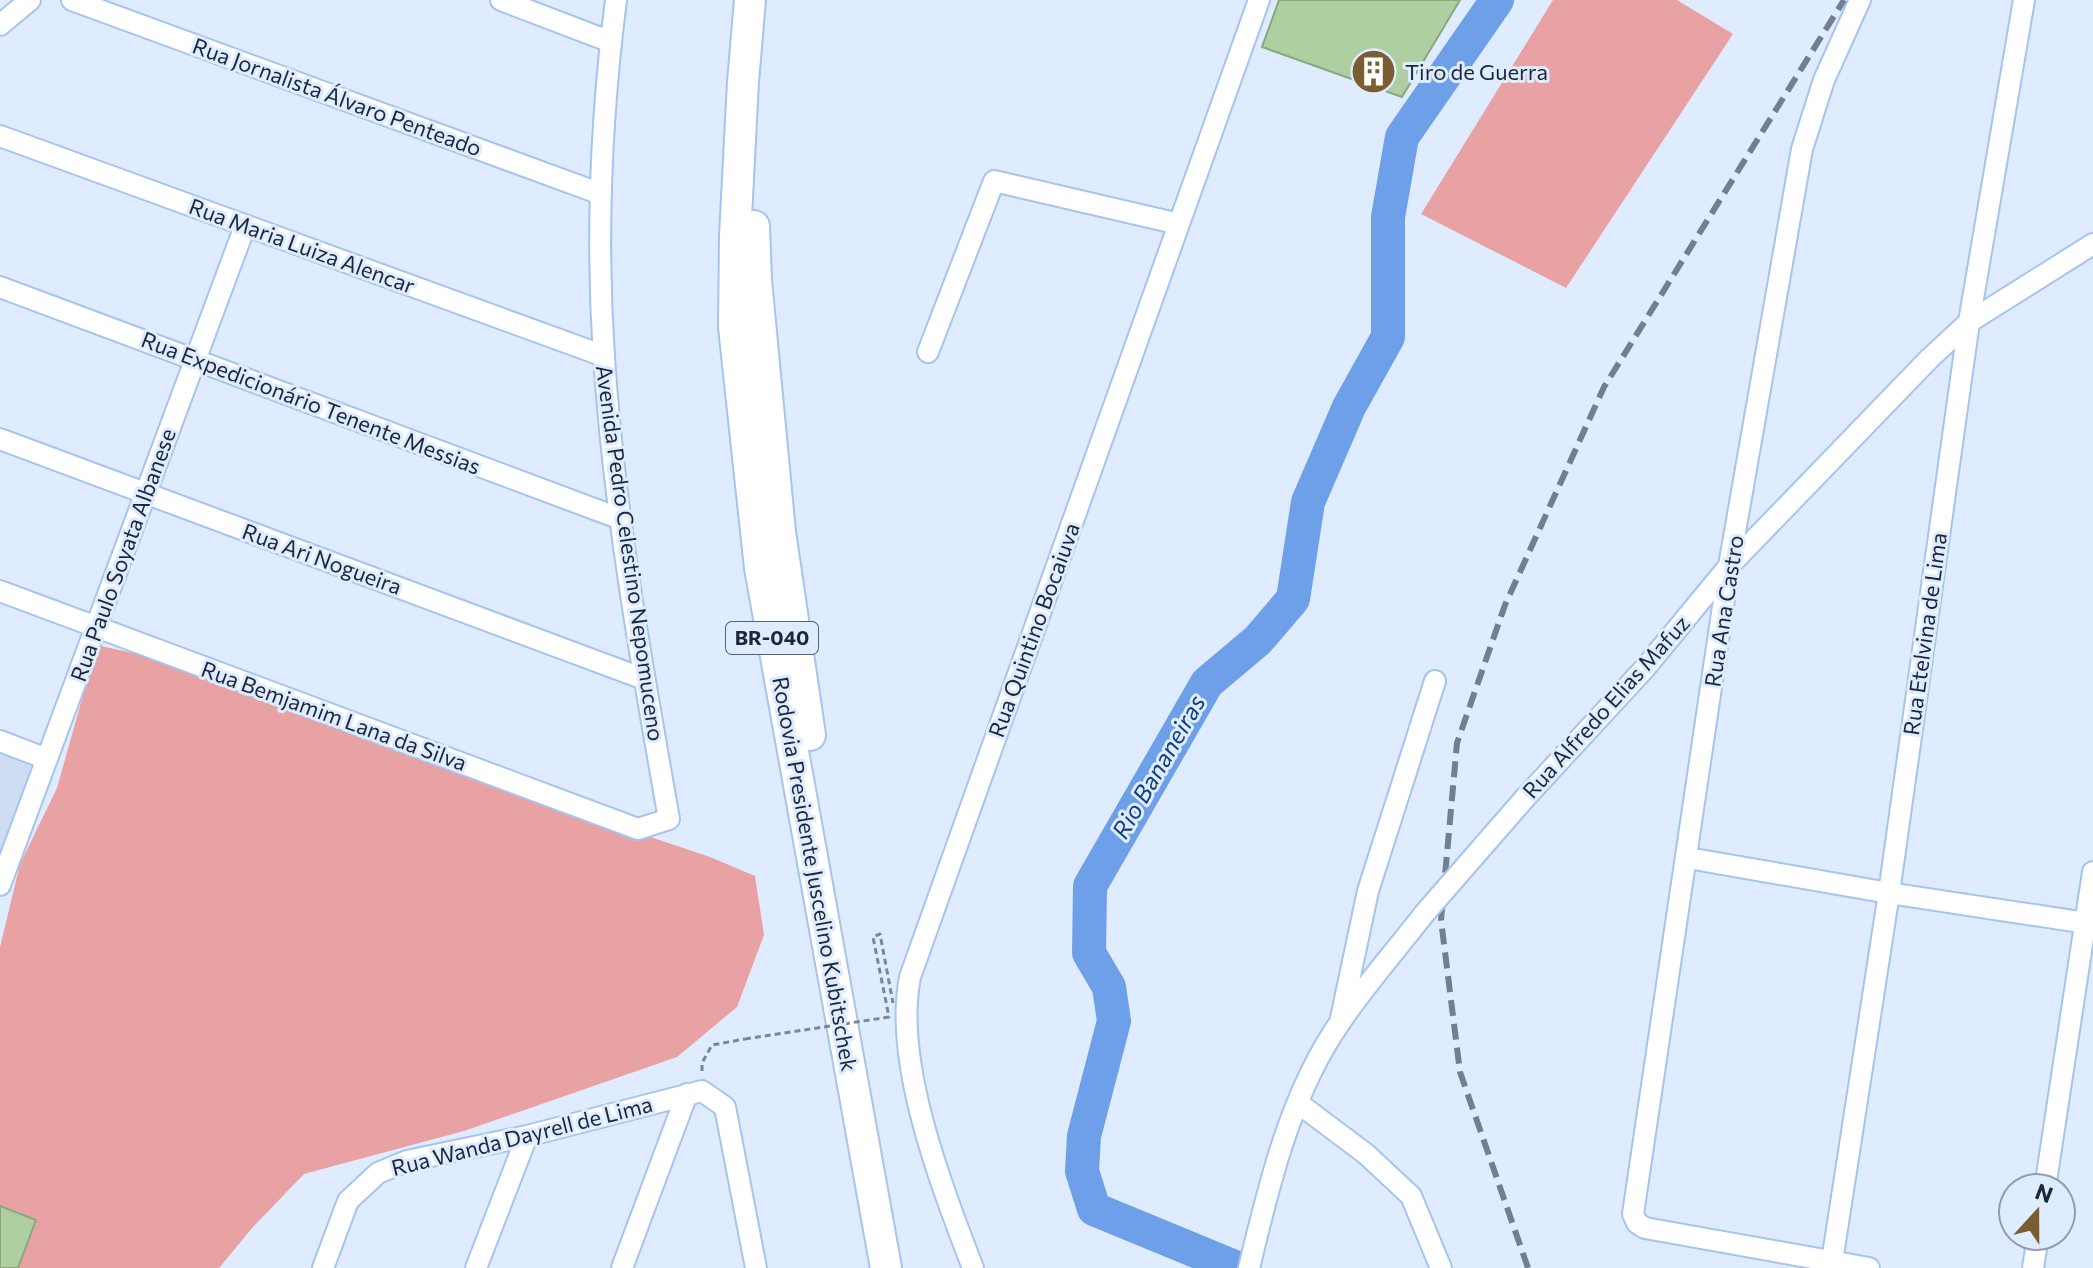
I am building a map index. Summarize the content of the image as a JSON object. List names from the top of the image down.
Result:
{
  "streets": {
    "highway": ["BR-040", "Rodovia Presidente Juscelino Kubitschek"],
    "street": [
      "Rua Jornalista Álvaro Penteado",
      "Rua Maria Luiza Alencar",
      "Rua Expedicionário Tenente Messias",
      "Avenida Pedro Celestino Nepomuceno",
      "Rua Paulo Soyata Albanese",
      "Rua Ari Nogueira",
      "Rua Ana Castro",
      "Rua Quintino Bocaiuva",
      "Rua Etelvina de Lima",
      "Rua Alfredo Elias Mafuz",
      "Rua Bemjamim Lana da Silva",
      "Rua Wanda Dayrell de Lima"
    ]
  },
  "crossings": [
    ["Rua Jornalista Álvaro Penteado", "Avenida Pedro Celestino Nepomuceno"],
    ["Rua Maria Luiza Alencar", "Avenida Pedro Celestino Nepomuceno"],
    ["Rua Maria Luiza Alencar", "Rua Paulo Soyata Albanese"],
    ["Rua Expedicionário Tenente Messias", "Avenida Pedro Celestino Nepomuceno"],
    ["Rua Expedicionário Tenente Messias", "Rua Paulo Soyata Albanese"],
    ["Avenida Pedro Celestino Nepomuceno", "Rua Ari Nogueira"],
    ["Avenida Pedro Celestino Nepomuceno", "Rua Bemjamim Lana da Silva"],
    ["Rua Paulo Soyata Albanese", "Rua Ari Nogueira"],
    ["Rua Paulo Soyata Albanese", "Rua Bemjamim Lana da Silva"],
    ["Rua Ana Castro", "Rua Etelvina de Lima"],
    ["Rua Ana Castro", "Rua Alfredo Elias Mafuz"],
    ["Rua Etelvina de Lima", "Rua Alfredo Elias Mafuz"]
  ],
  "water": ["Rio Bananeiras"],
  "places": {
    "building": ["Tiro de Guerra"]
  },
  "north": "top"
}
